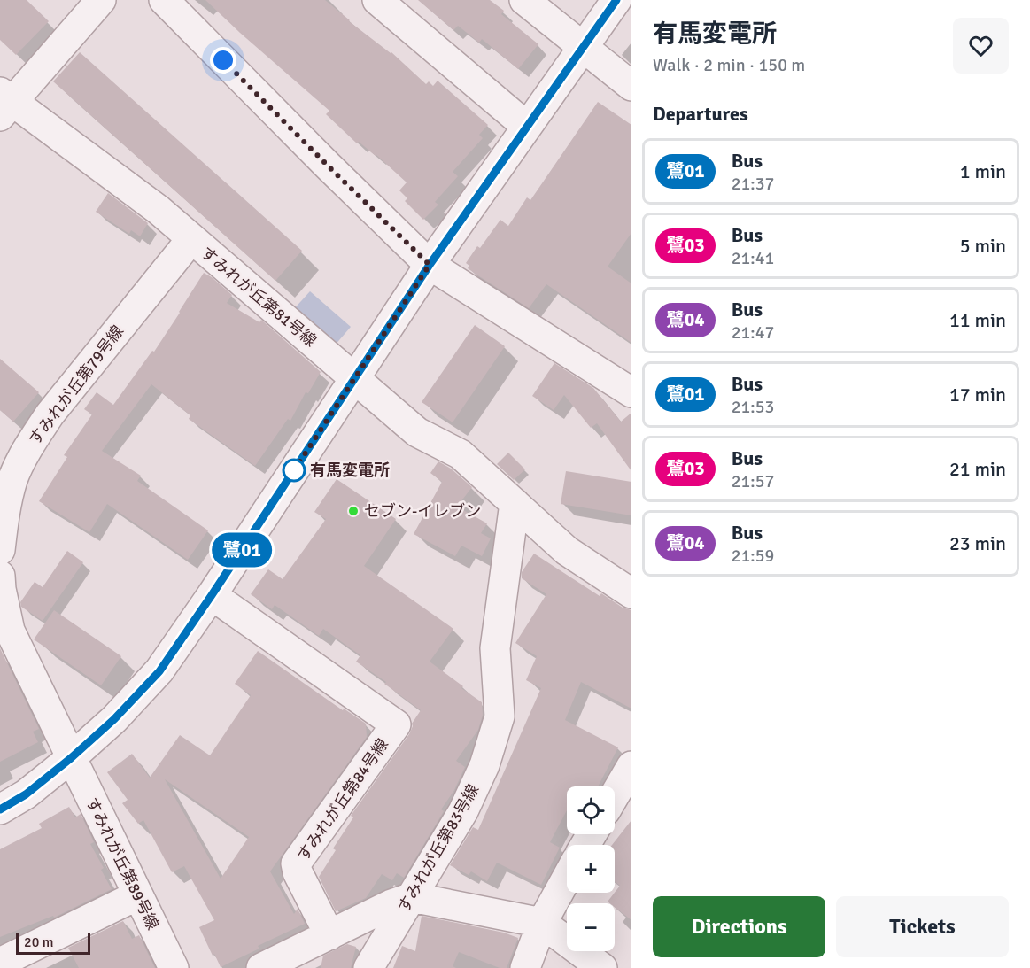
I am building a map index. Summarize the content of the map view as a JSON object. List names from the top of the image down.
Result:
{
  "streets": {
    "street": [
      "すみれが丘第81号線",
      "すみれが丘第79号線",
      "すみれが丘第84号線",
      "すみれが丘第83号線",
      "すみれが丘第89号線"
    ]
  },
  "crossings": [
    ["すみれが丘第81号線", "すみれが丘第79号線"],
    ["すみれが丘第81号線", "すみれが丘第83号線"]
  ],
  "places": ["有馬変電所", "セブン-イレブン"],
  "lines": ["bus line 鷺01"],
  "scale_bar": "20 m",
  "page": {
    "on_map": "鷺01",
    "heading": [
      ["有馬変電所", "Walk · 2 min · 150 m"],
      "Departures"
    ],
    "list": [
      {
        "mark": "鷺01",
        "name": "Bus",
        "note": "21:37",
        "value": "1 min"
      },
      {
        "mark": "鷺03",
        "name": "Bus",
        "note": "21:41",
        "value": "5 min"
      },
      {
        "mark": "鷺04",
        "name": "Bus",
        "note": "21:47",
        "value": "11 min"
      },
      {
        "mark": "鷺01",
        "name": "Bus",
        "note": "21:53",
        "value": "17 min"
      },
      {
        "mark": "鷺03",
        "name": "Bus",
        "note": "21:57",
        "value": "21 min"
      },
      {
        "mark": "鷺04",
        "name": "Bus",
        "note": "21:59",
        "value": "23 min"
      }
    ],
    "map_buttons": ["+", "−"],
    "buttons": ["Directions", "Tickets"],
    "scale": "20 m"
  }
}
